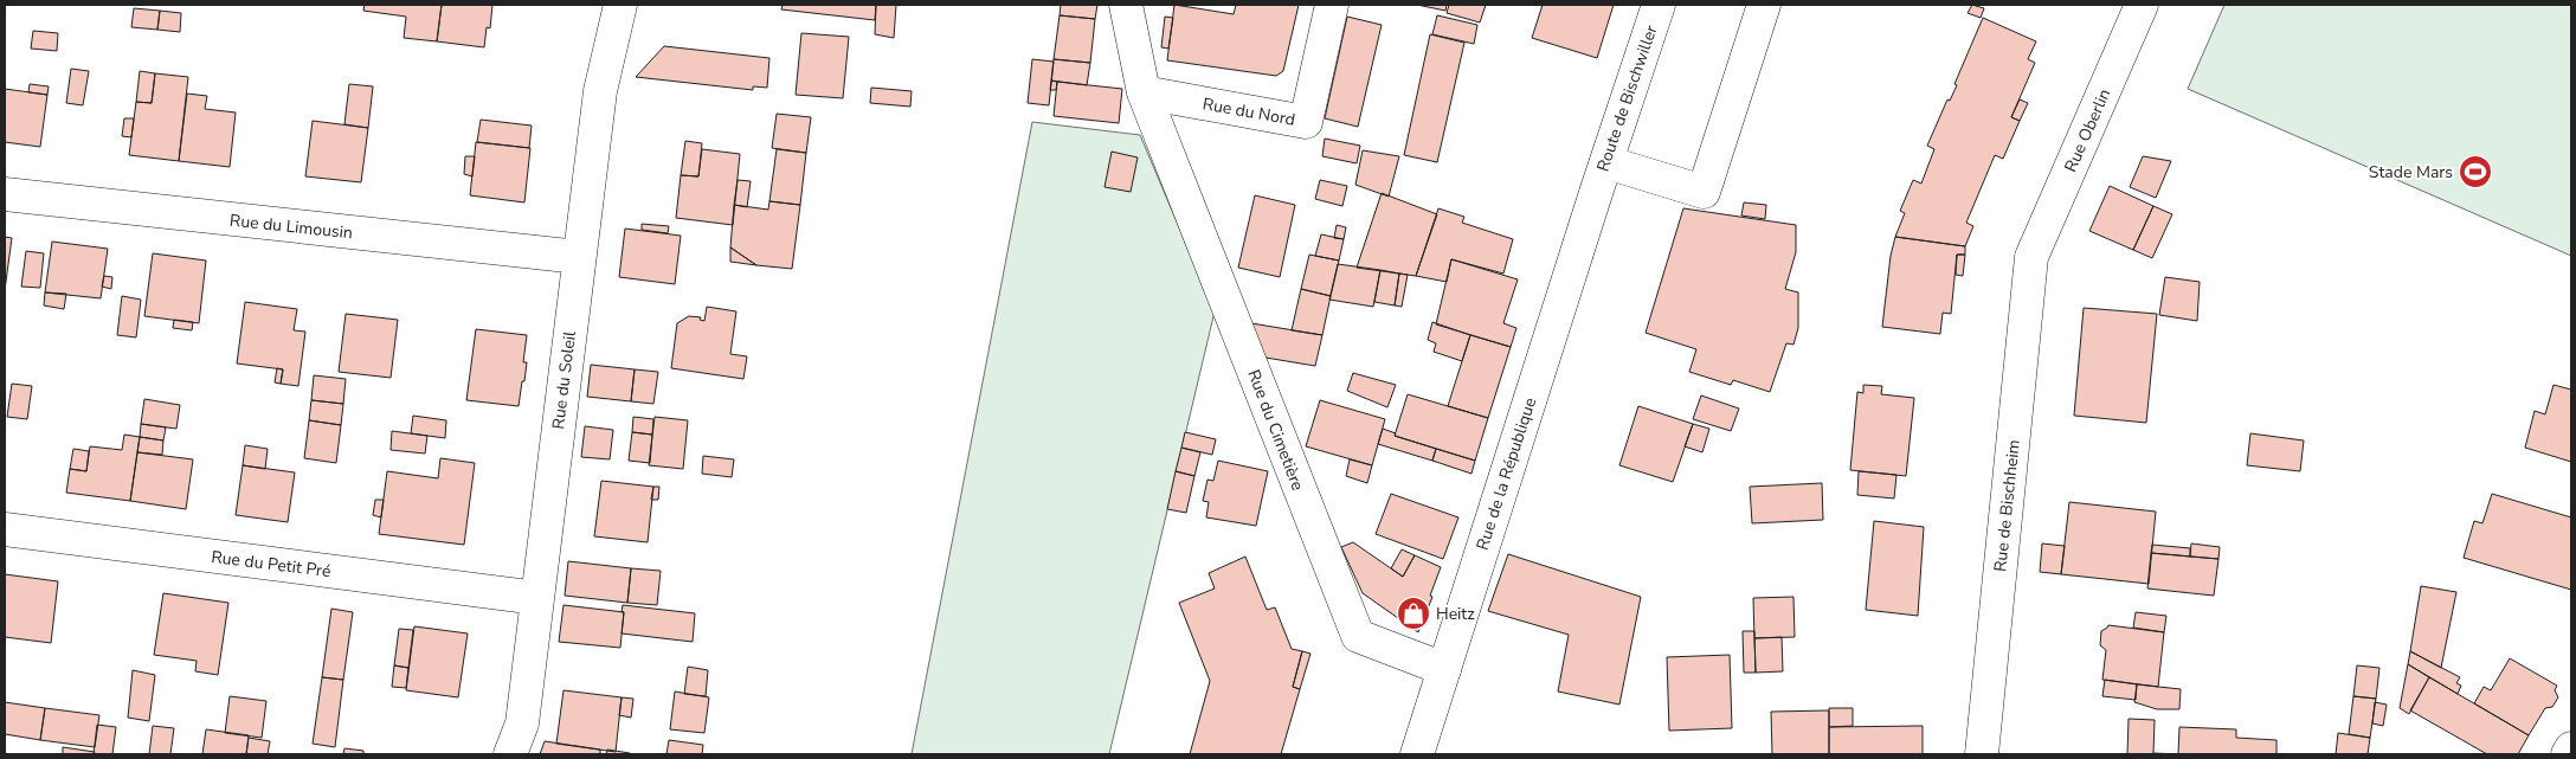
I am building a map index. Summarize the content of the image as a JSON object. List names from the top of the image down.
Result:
{
  "streets": {
    "street": [
      "Route de Bischwiller",
      "Rue du Nord",
      "Rue Oberlin",
      "Rue du Limousin",
      "Rue du Soleil",
      "Rue du Cimetière",
      "Rue de la République",
      "Rue de Bischheim",
      "Rue du Petit Pré"
    ]
  },
  "crossings": [
    ["Route de Bischwiller", "Rue de la République"],
    ["Rue du Nord", "Rue du Cimetière"],
    ["Rue Oberlin", "Rue de Bischheim"],
    ["Rue du Limousin", "Rue du Soleil"],
    ["Rue du Soleil", "Rue du Petit Pré"],
    ["Rue du Cimetière", "Rue de la République"]
  ],
  "places": {
    "sports": ["Stade Mars"],
    "shop": ["Heitz"]
  }
}
